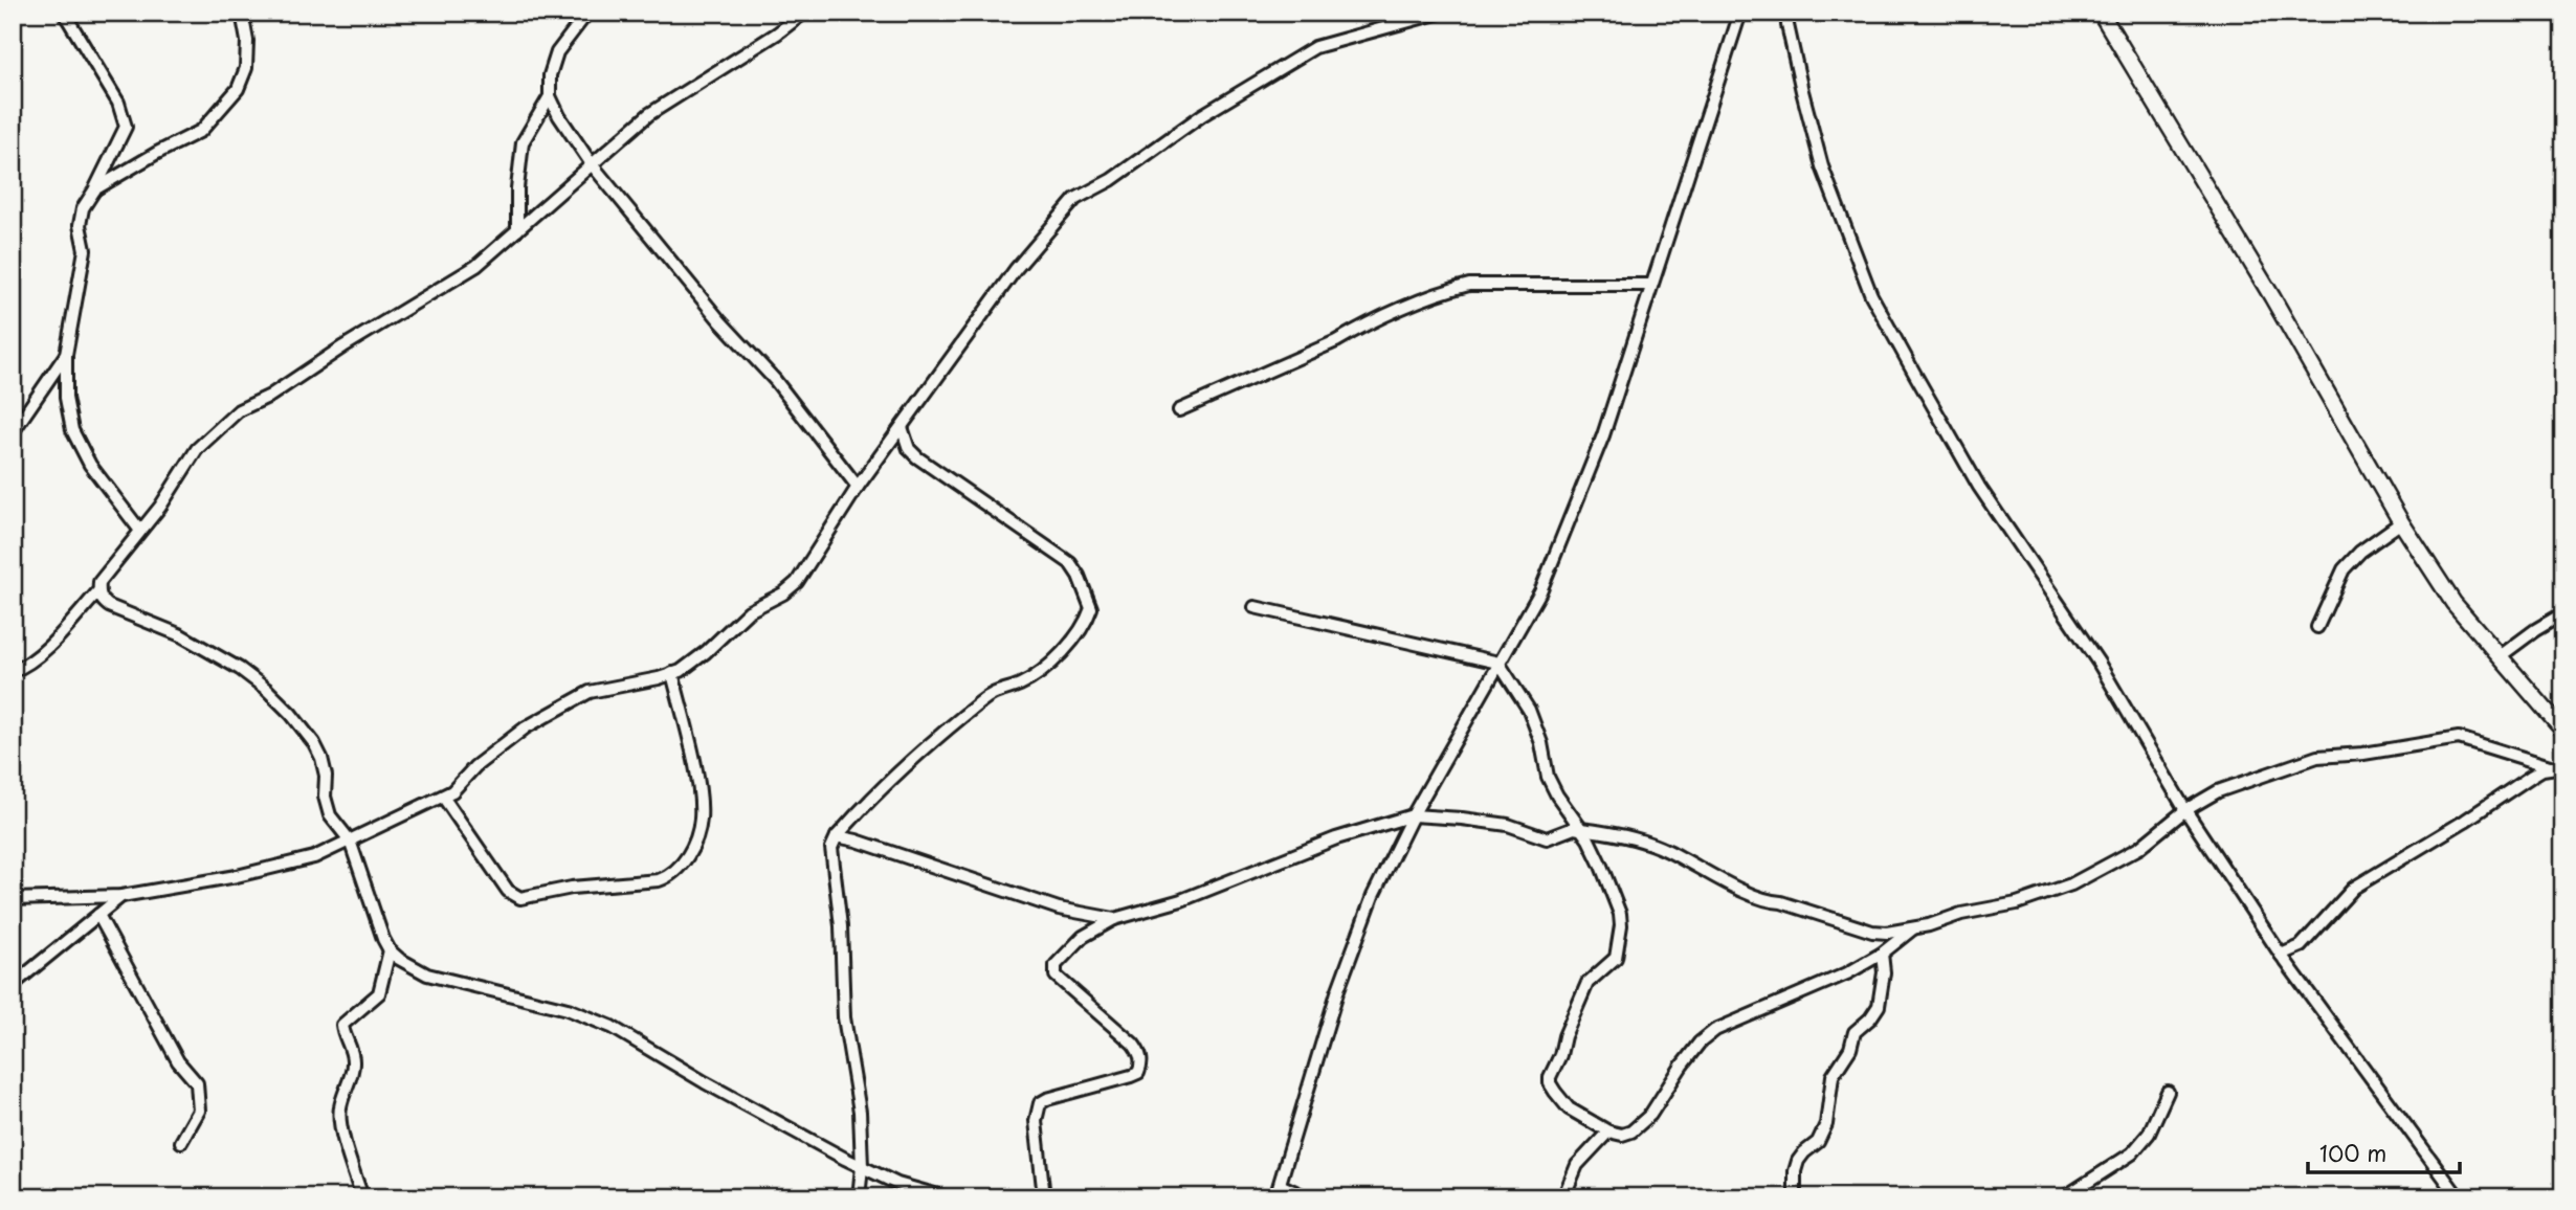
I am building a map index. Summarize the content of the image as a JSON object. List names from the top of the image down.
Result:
{
  "scale_bar": "100 m"
}
